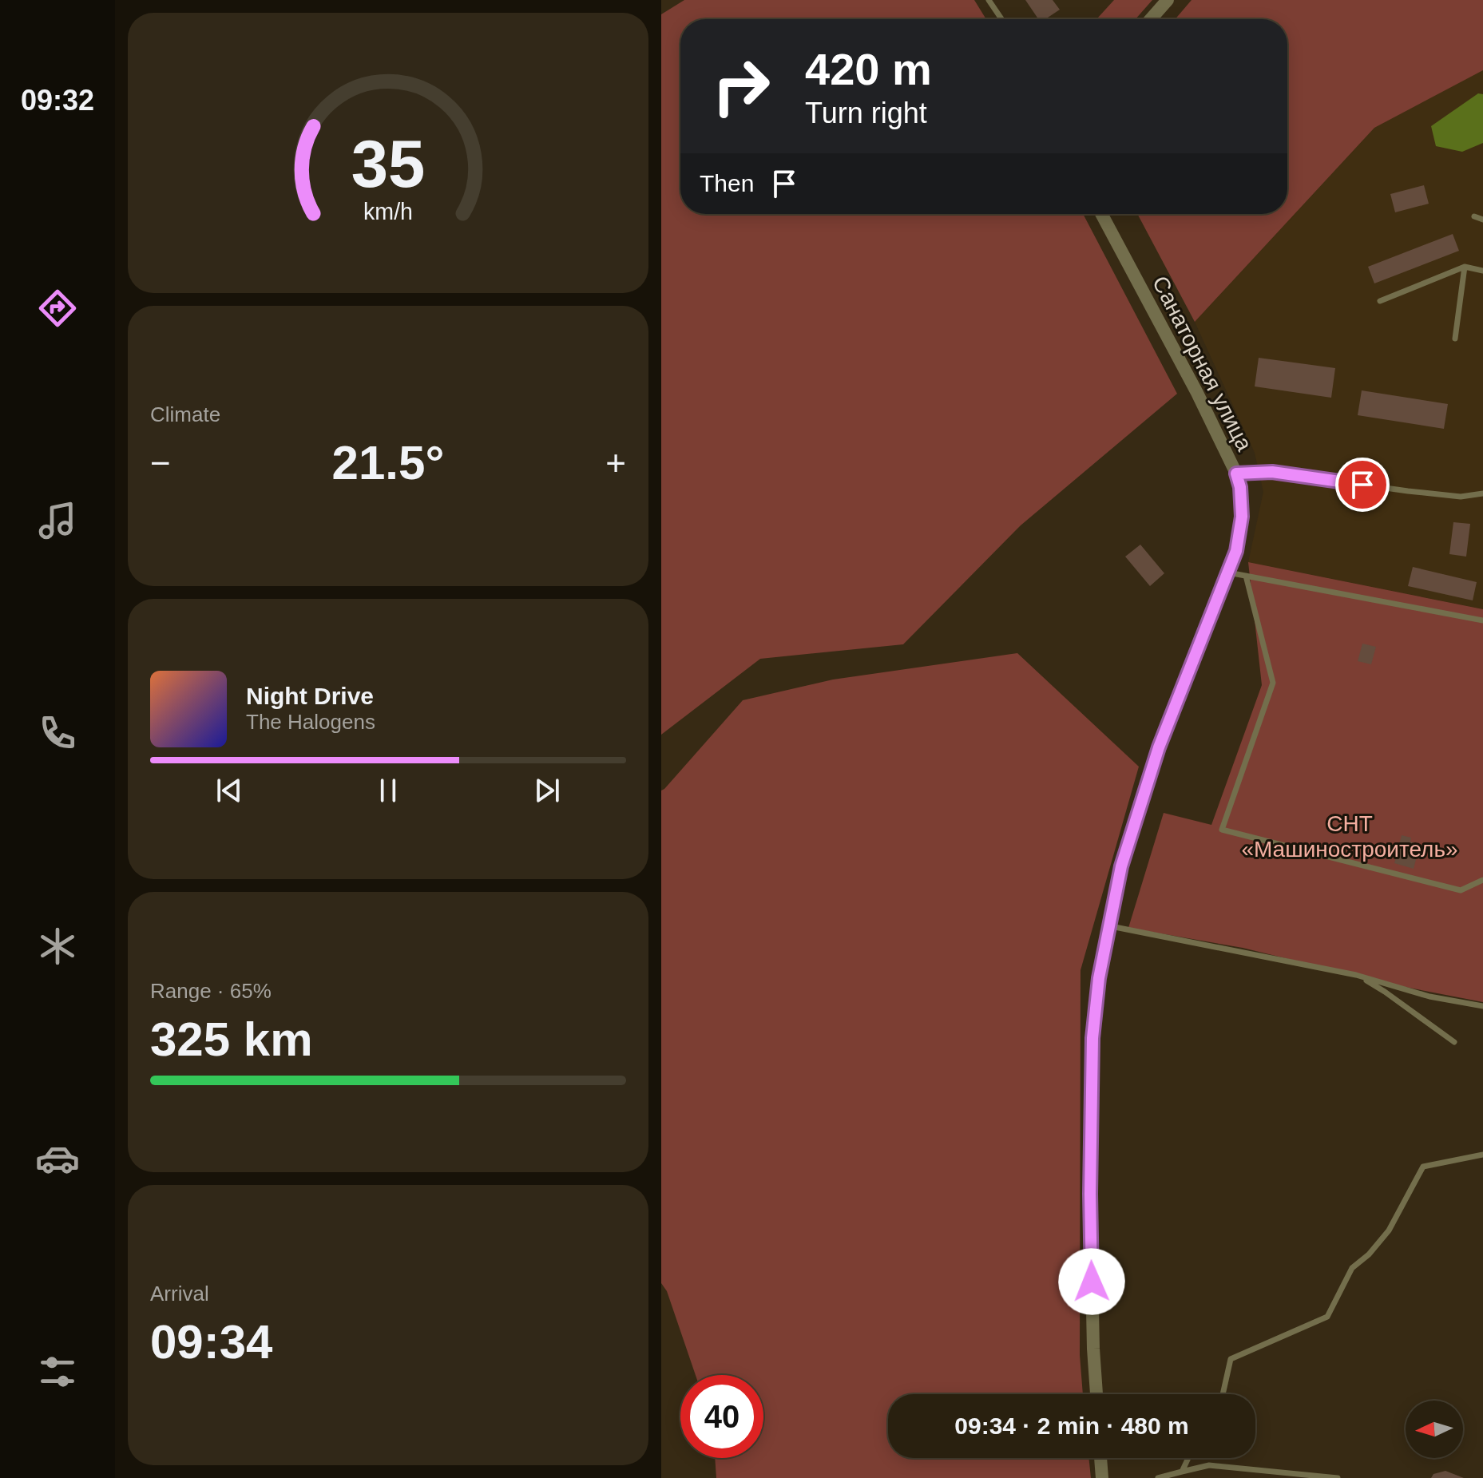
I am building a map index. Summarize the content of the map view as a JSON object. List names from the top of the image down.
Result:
{
  "streets": {
    "street": ["Санаторная улица"]
  },
  "parks": ["СНТ «Машиностроитель»"],
  "north": "left",
  "page": {
    "tabs": "09:32",
    "turn": ["420 m", "Turn right"],
    "then": "Then",
    "tile": [
      "Climate",
      ["Range · 65%", "325 km"],
      ["Arrival", "09:34"]
    ],
    "heat": ["−", "21.5°", "+"],
    "song": ["Night Drive", "The Halogens"],
    "limit": "40",
    "trip": "09:34 · 2 min · 480 m",
    "gauge": ["35", "km/h"]
  }
}
